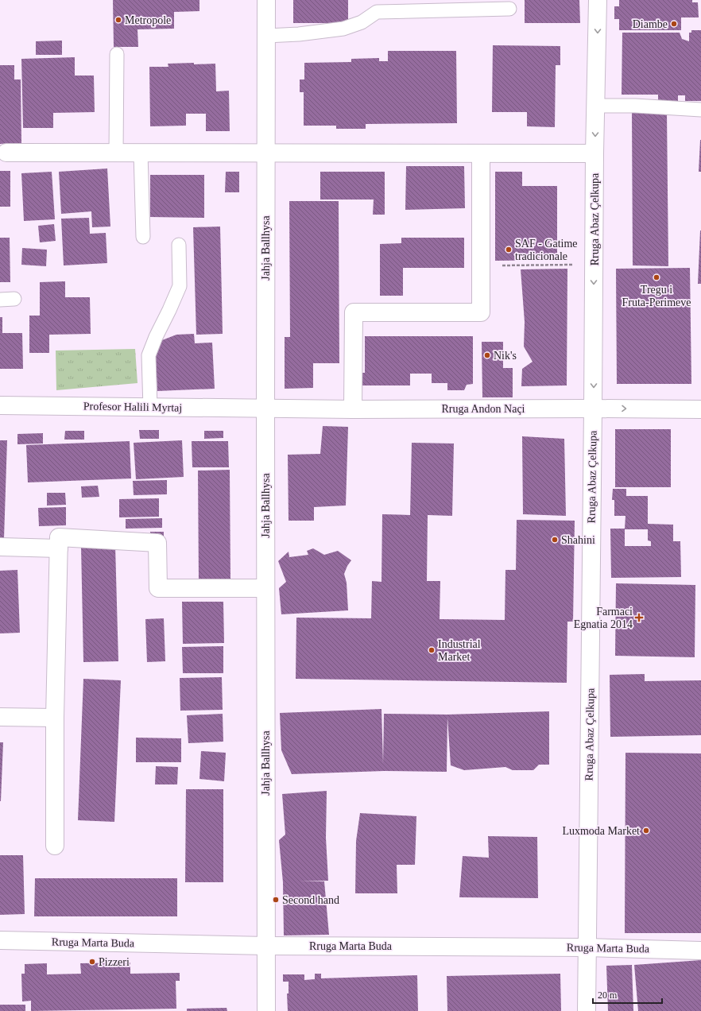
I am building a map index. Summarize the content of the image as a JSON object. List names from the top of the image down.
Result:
{
  "streets": {
    "street": [
      "Rruga Abaz Çelkupa",
      "Jahja Ballhysa",
      "Profesor Halili Myrtaj",
      "Rruga Andon Naçi",
      "Rruga Marta Buda"
    ]
  },
  "crossings": [
    ["Rruga Abaz Çelkupa", "Rruga Andon Naçi"],
    ["Rruga Abaz Çelkupa", "Rruga Marta Buda"],
    ["Jahja Ballhysa", "Profesor Halili Myrtaj"],
    ["Jahja Ballhysa", "Rruga Andon Naçi"],
    ["Jahja Ballhysa", "Rruga Marta Buda"],
    ["Profesor Halili Myrtaj", "Rruga Andon Naçi"]
  ],
  "places": {
    "other": [
      "Metropole",
      "Diambe",
      "SAF - Gatime tradicionale",
      "Tregu i Fruta-Perimeve",
      "Nik's",
      "Shahini",
      "Industrial Market",
      "Luxmoda Market",
      "Second hand",
      "Pizzeri"
    ],
    "health": ["Farmaci Egnatia 2014"]
  },
  "scale_bar": "20 m"
}
